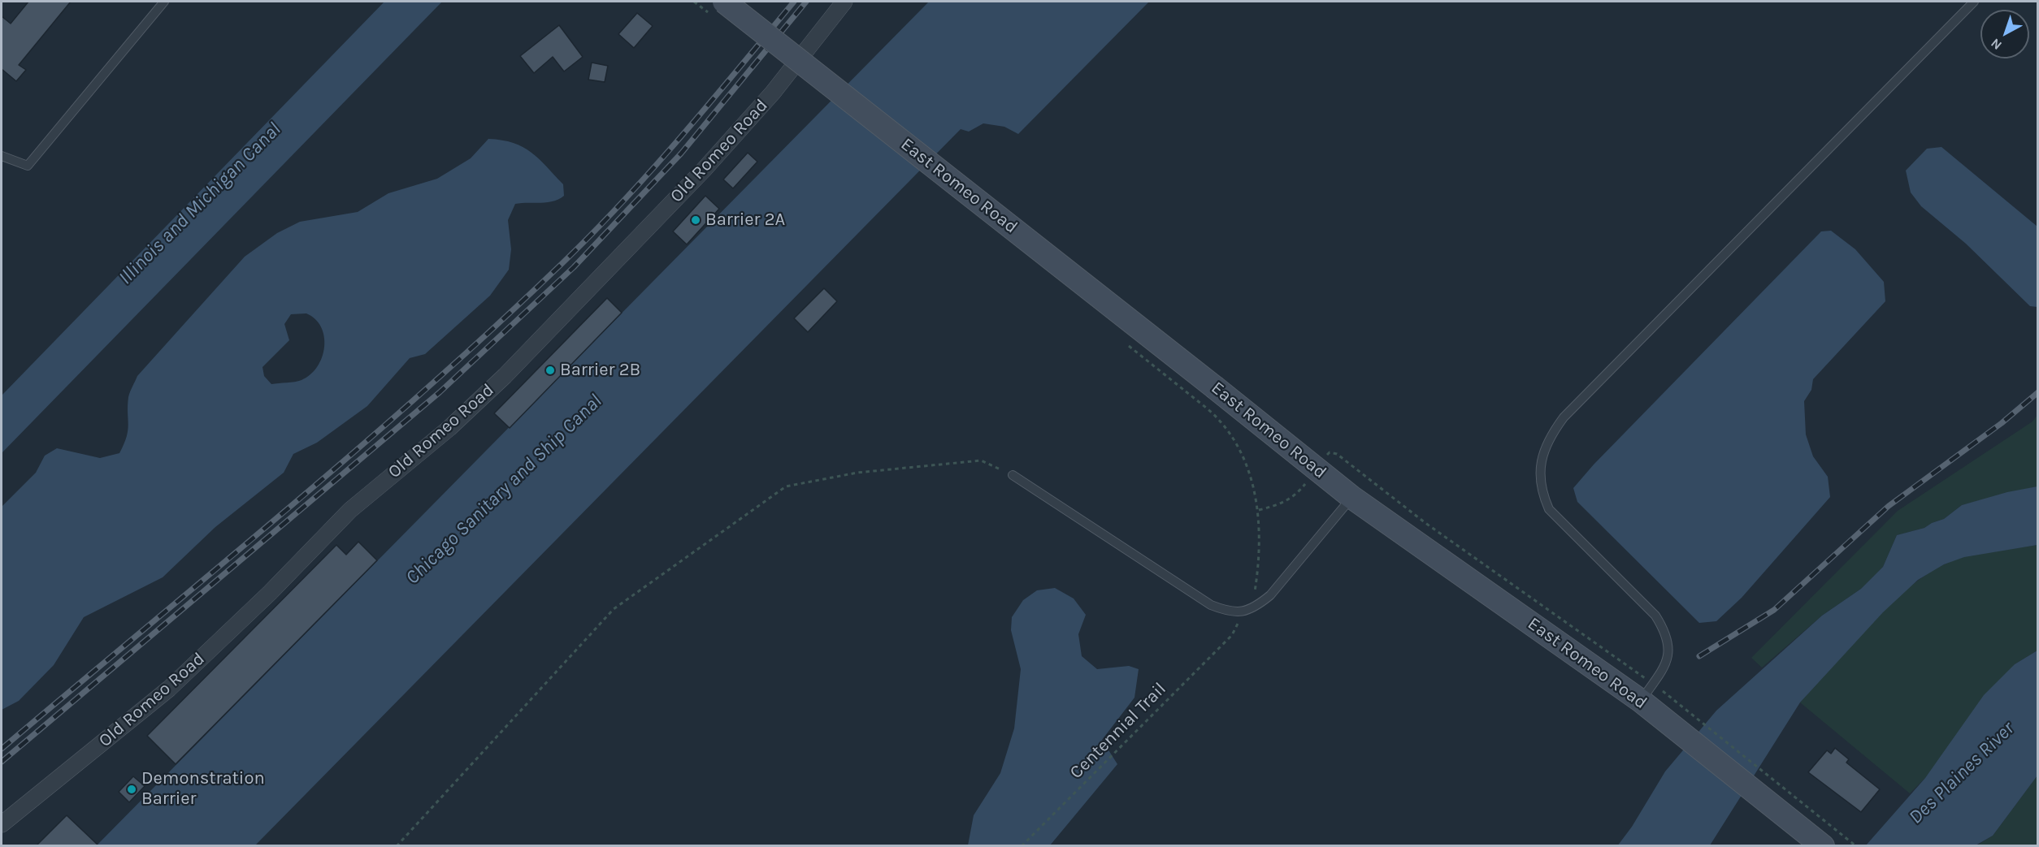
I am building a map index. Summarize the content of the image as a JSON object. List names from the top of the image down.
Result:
{
  "streets": {
    "main road": ["East Romeo Road"],
    "street": ["Old Romeo Road"],
    "path": ["Centennial Trail"]
  },
  "water": ["Illinois and Michigan Canal", "Chicago Sanitary and Ship Canal", "Des Plaines River"],
  "places": ["Barrier 2A", "Barrier 2B", "Demonstration Barrier"],
  "north": "bottom left"
}
